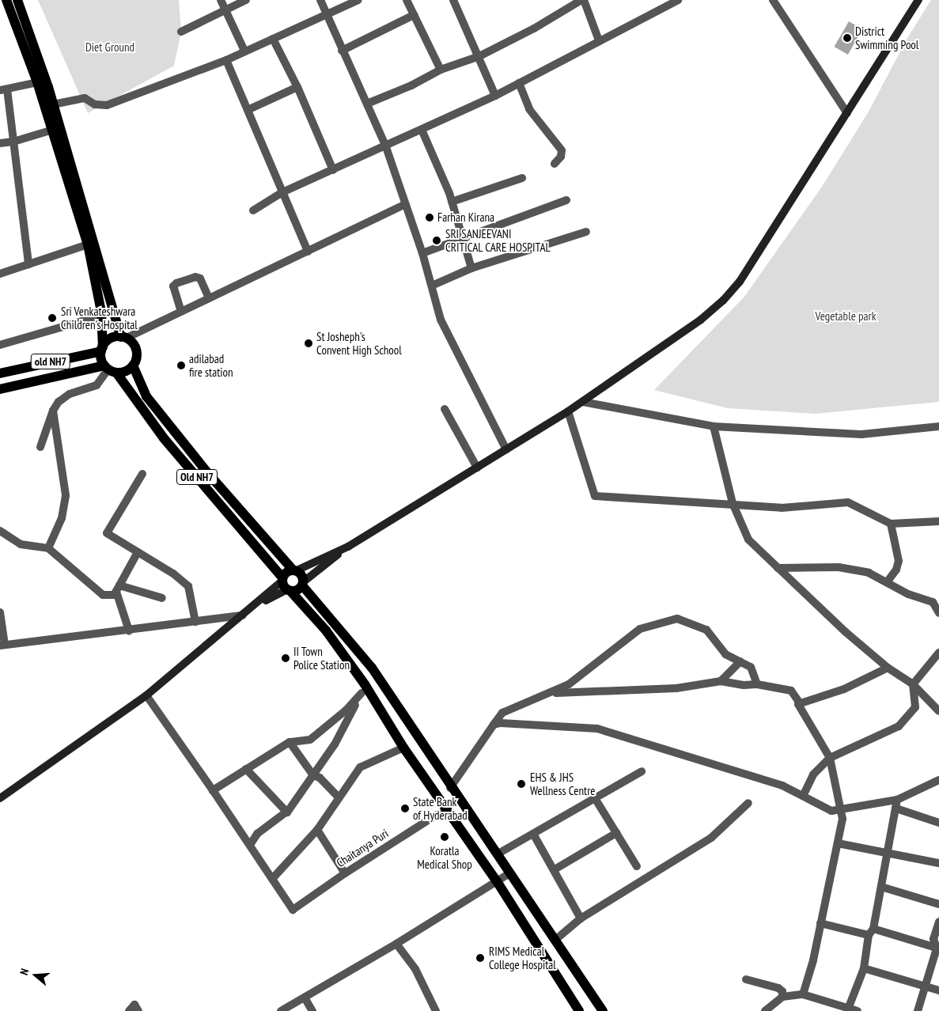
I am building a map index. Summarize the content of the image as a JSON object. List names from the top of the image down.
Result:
{
  "streets": {
    "main road": ["old NH7", "Old NH7"],
    "street": ["Chaitanya Puri"]
  },
  "crossings": [
    ["old NH7", "Old NH7"],
    ["Old NH7", "Chaitanya Puri"]
  ],
  "parks": ["Diet Ground", "Vegetable park"],
  "places": [
    "District Swimming Pool",
    "Farhan Kirana",
    "SRI SANJEEVANI CRITICAL CARE HOSPITAL",
    "Sri Venkateshwara Children's Hospital",
    "St Josheph's Convent High School",
    "adilabad fire station",
    "II Town Police Station",
    "EHS & JHS Wellness Centre",
    "State Bank of Hyderabad",
    "Koratla Medical Shop",
    "RIMS Medical College Hospital"
  ],
  "north": "left"
}
